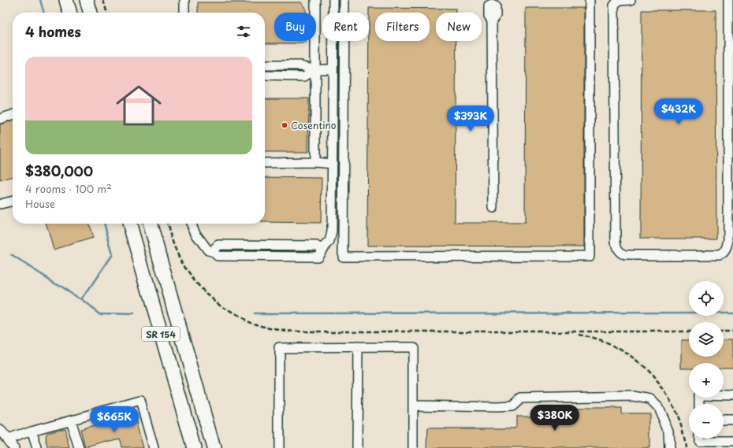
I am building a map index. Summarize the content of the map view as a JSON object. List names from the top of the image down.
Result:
{
  "streets": {
    "highway": ["SR 154"]
  },
  "places": ["Cosentino"],
  "page": {
    "chip": [
      "Buy",
      "Rent",
      "Filters",
      "New"
    ],
    "heading": "4 homes",
    "list": [
      {
        "name": "$380,000",
        "note": "4 rooms · 100 m² · House"
      }
    ],
    "price": [
      "$432K",
      "$393K",
      "$380K",
      "$665K"
    ],
    "map_buttons": ["+", "−"]
  }
}
